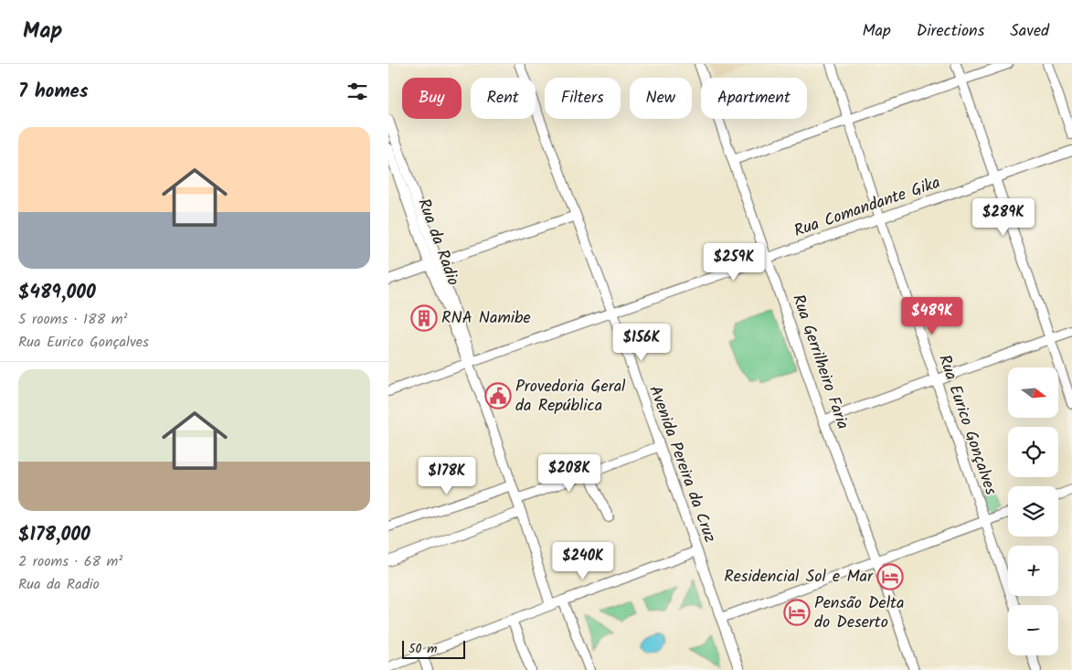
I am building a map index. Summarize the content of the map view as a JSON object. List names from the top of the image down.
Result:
{
  "streets": {
    "street": [
      "Rua Comandante Gika",
      "Rua da Radio",
      "Rua Gerrilheiro Faria",
      "Rua Eurico Gonçalves",
      "Avenida Pereira da Cruz"
    ]
  },
  "crossings": [
    ["Rua Comandante Gika", "Rua da Radio"],
    ["Rua Comandante Gika", "Rua Gerrilheiro Faria"],
    ["Rua Comandante Gika", "Rua Eurico Gonçalves"],
    ["Rua Comandante Gika", "Avenida Pereira da Cruz"]
  ],
  "places": {
    "building": ["RNA Namibe"],
    "public building": ["Provedoria Geral da República"],
    "hotel": ["Residencial Sol e Mar", "Pensão Delta do Deserto"]
  },
  "scale_bar": "50 m",
  "north": "right",
  "page": {
    "header": "Map",
    "nav": ["Map", "Directions", "Saved"],
    "heading": "7 homes",
    "chip": [
      "Buy",
      "Rent",
      "Filters",
      "New",
      "Apartment"
    ],
    "list": [
      {
        "name": "$489,000",
        "note": "5 rooms · 188 m² · Rua Eurico Gonçalves"
      },
      {
        "name": "$178,000",
        "note": "2 rooms · 68 m² · Rua da Radio"
      }
    ],
    "price": [
      "$289K",
      "$259K",
      "$489K",
      "$156K",
      "$208K",
      "$178K",
      "$240K"
    ],
    "map_buttons": ["+", "−"],
    "scale": "50 m"
  }
}
